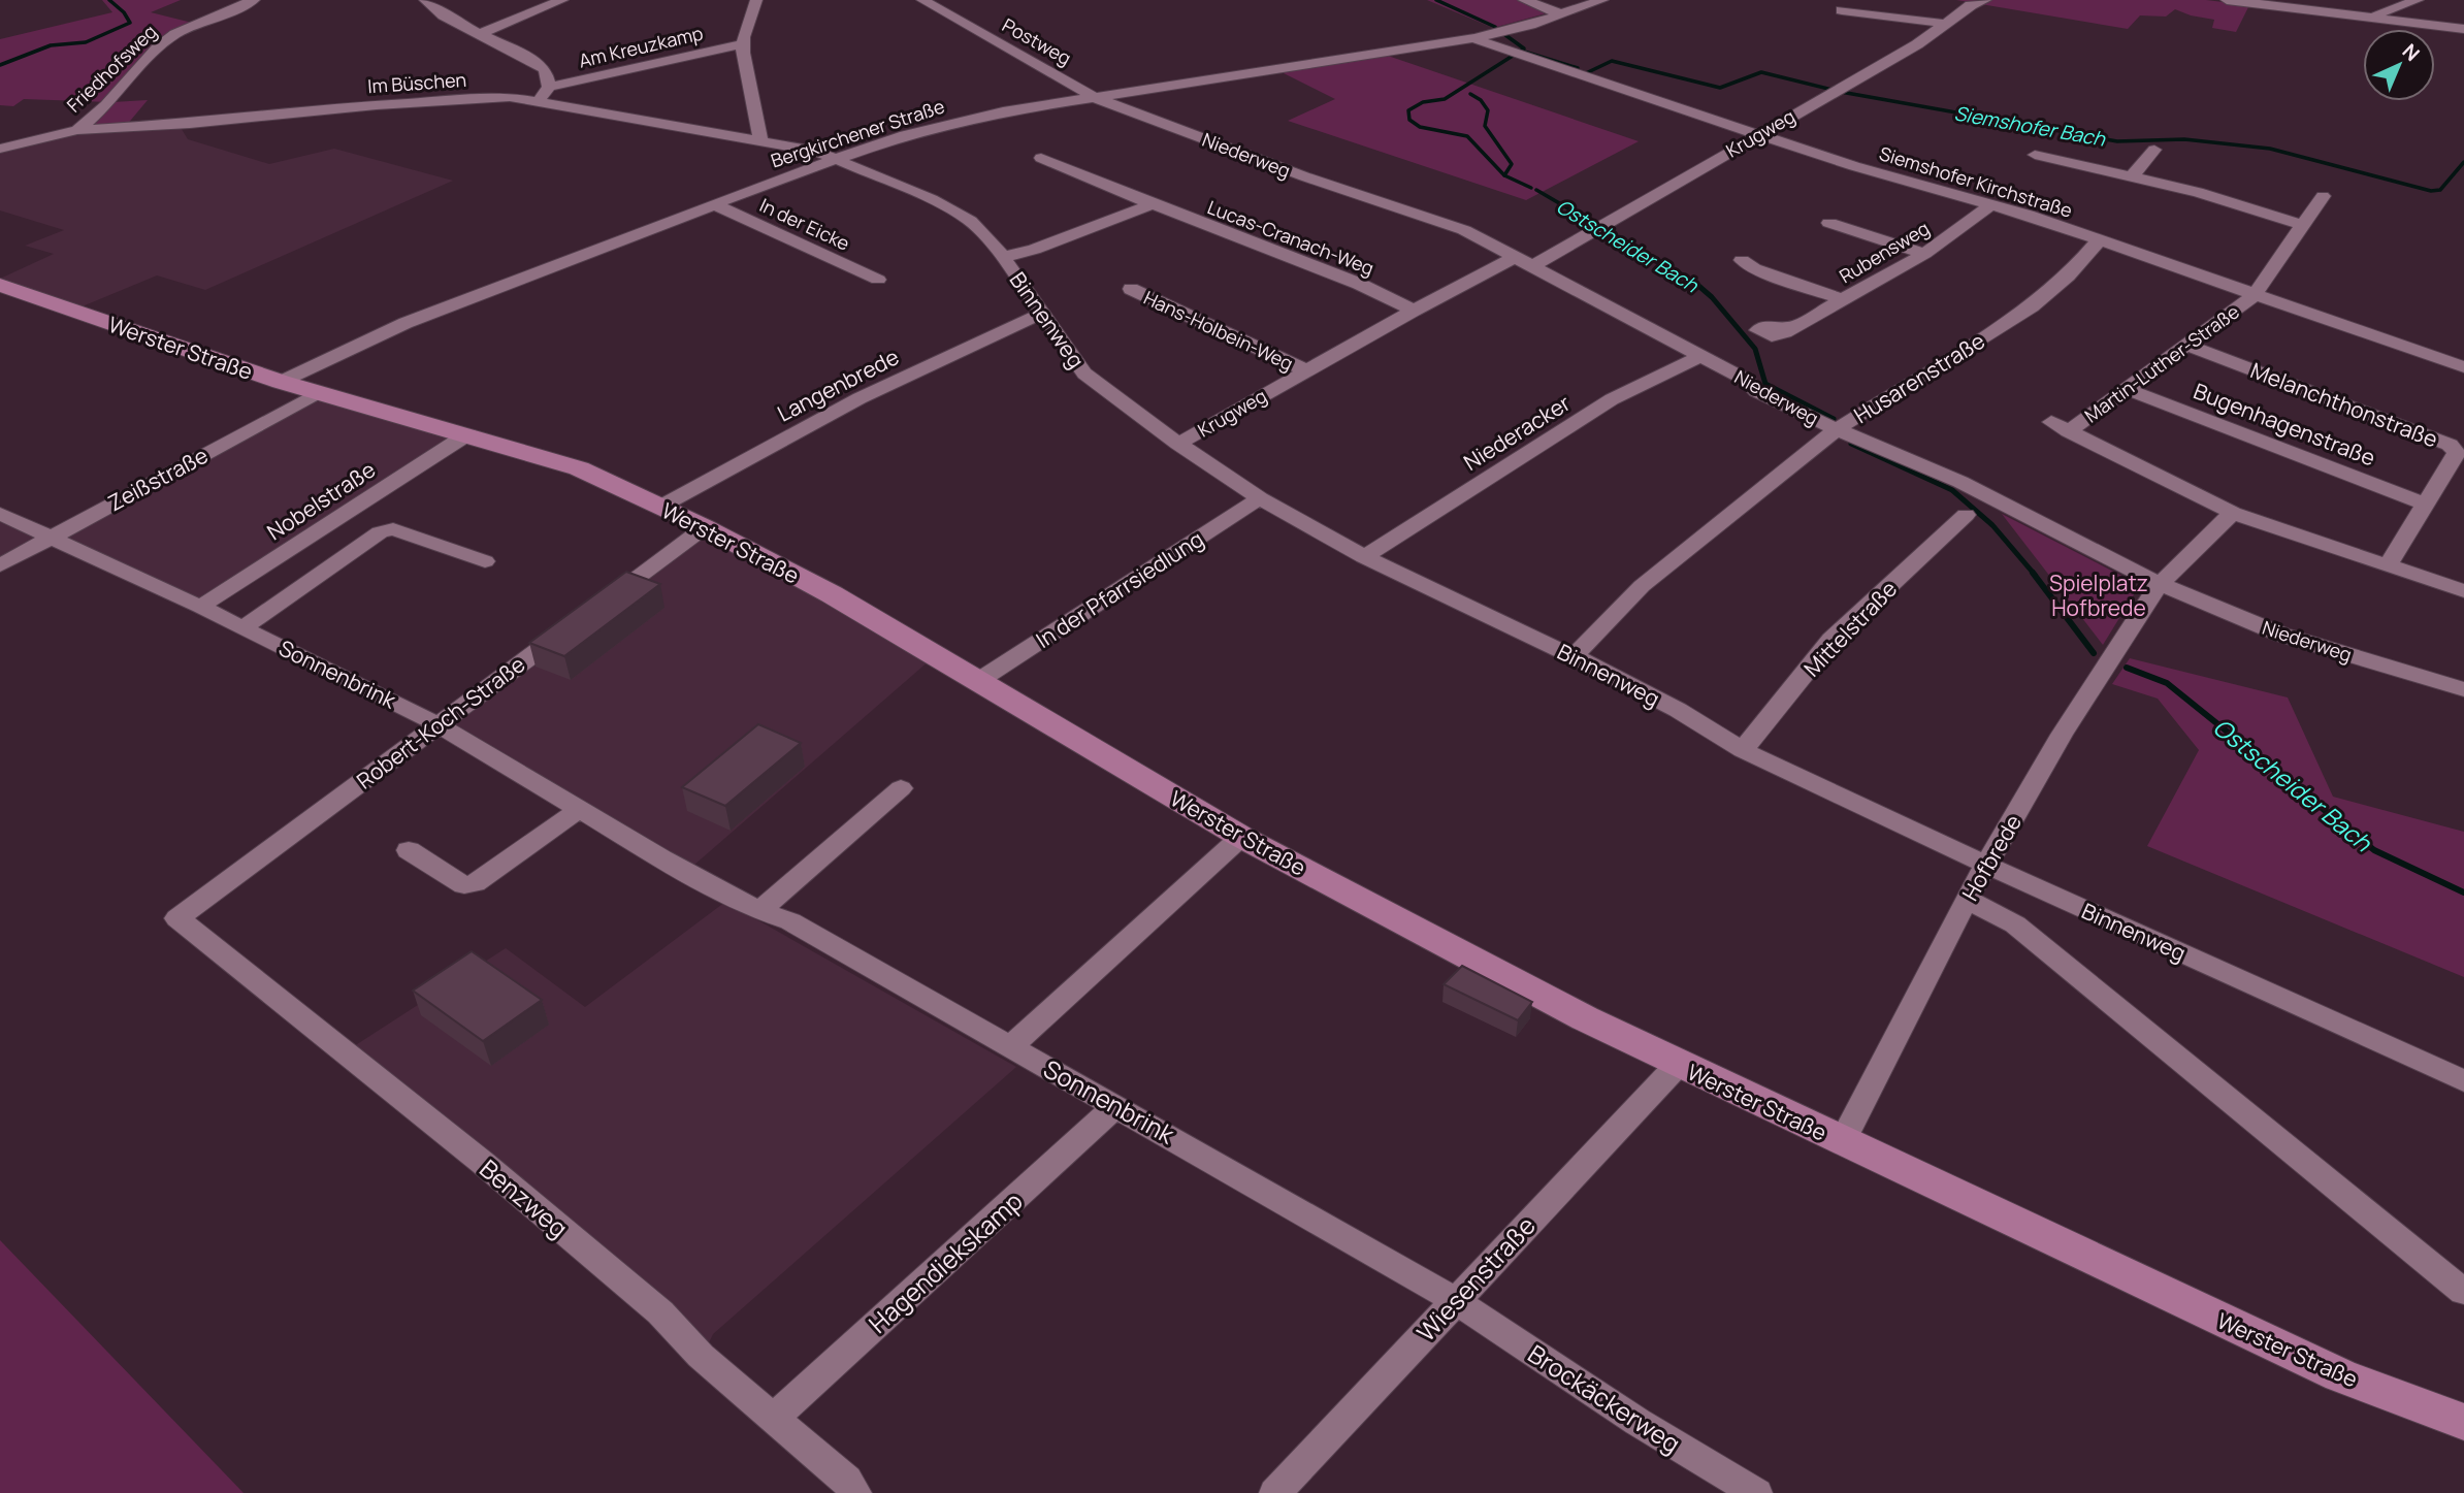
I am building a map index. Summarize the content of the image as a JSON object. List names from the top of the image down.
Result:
{
  "streets": {
    "main road": ["Werster Straße"],
    "street": [
      "Postweg",
      "Am Kreuzkamp",
      "Friedhofsweg",
      "Im Büschen",
      "Bergkirchener Straße",
      "Krugweg",
      "Niederweg",
      "Siemshofer Kirchstraße",
      "In der Eicke",
      "Lucas-Cranach-Weg",
      "Rubensweg",
      "Binnenweg",
      "Hans-Holbein-Weg",
      "Martin-Luther-Straße",
      "Husarenstraße",
      "Langenbrede",
      "Melanchthonstraße",
      "Bugenhagenstraße",
      "Niederacker",
      "Zeißstraße",
      "Nobelstraße",
      "In der Pfarrsiedlung",
      "Mittelstraße",
      "Sonnenbrink",
      "Robert-Koch-Straße",
      "Hofbrede",
      "Benzweg",
      "Hagendiekskamp",
      "Wiesenstraße",
      "Brockäckerweg"
    ]
  },
  "crossings": [
    ["Postweg", "Bergkirchener Straße"],
    ["Postweg", "Niederweg"],
    ["Friedhofsweg", "Im Büschen"],
    ["Im Büschen", "Bergkirchener Straße"],
    ["Im Büschen", "Binnenweg"],
    ["Bergkirchener Straße", "Niederweg"],
    ["Bergkirchener Straße", "Siemshofer Kirchstraße"],
    ["Bergkirchener Straße", "In der Eicke"],
    ["Bergkirchener Straße", "Binnenweg"],
    ["Bergkirchener Straße", "Werster Straße"],
    ["Krugweg", "Niederweg"],
    ["Krugweg", "Siemshofer Kirchstraße"],
    ["Krugweg", "Lucas-Cranach-Weg"],
    ["Krugweg", "Binnenweg"],
    ["Krugweg", "Hans-Holbein-Weg"],
    ["Niederweg", "Husarenstraße"],
    ["Niederweg", "Niederacker"],
    ["Niederweg", "Hofbrede"],
    ["Siemshofer Kirchstraße", "Rubensweg"],
    ["Siemshofer Kirchstraße", "Martin-Luther-Straße"],
    ["Siemshofer Kirchstraße", "Husarenstraße"],
    ["Binnenweg", "Husarenstraße"],
    ["Binnenweg", "Langenbrede"],
    ["Binnenweg", "Niederacker"],
    ["Binnenweg", "In der Pfarrsiedlung"],
    ["Binnenweg", "Mittelstraße"],
    ["Binnenweg", "Hofbrede"],
    ["Werster Straße", "Langenbrede"],
    ["Werster Straße", "Zeißstraße"],
    ["Werster Straße", "Nobelstraße"],
    ["Werster Straße", "In der Pfarrsiedlung"],
    ["Werster Straße", "Hofbrede"],
    ["Werster Straße", "Wiesenstraße"],
    ["Martin-Luther-Straße", "Melanchthonstraße"],
    ["Martin-Luther-Straße", "Bugenhagenstraße"],
    ["Melanchthonstraße", "Bugenhagenstraße"],
    ["Zeißstraße", "Sonnenbrink"],
    ["Nobelstraße", "Sonnenbrink"],
    ["Sonnenbrink", "Robert-Koch-Straße"],
    ["Sonnenbrink", "Hagendiekskamp"],
    ["Sonnenbrink", "Wiesenstraße"],
    ["Sonnenbrink", "Brockäckerweg"],
    ["Robert-Koch-Straße", "Benzweg"],
    ["Benzweg", "Hagendiekskamp"],
    ["Wiesenstraße", "Brockäckerweg"]
  ],
  "water": ["Siemshofer Bach", "Ostscheider Bach"],
  "parks": ["Spielplatz Hofbrede"],
  "north": "top right"
}
